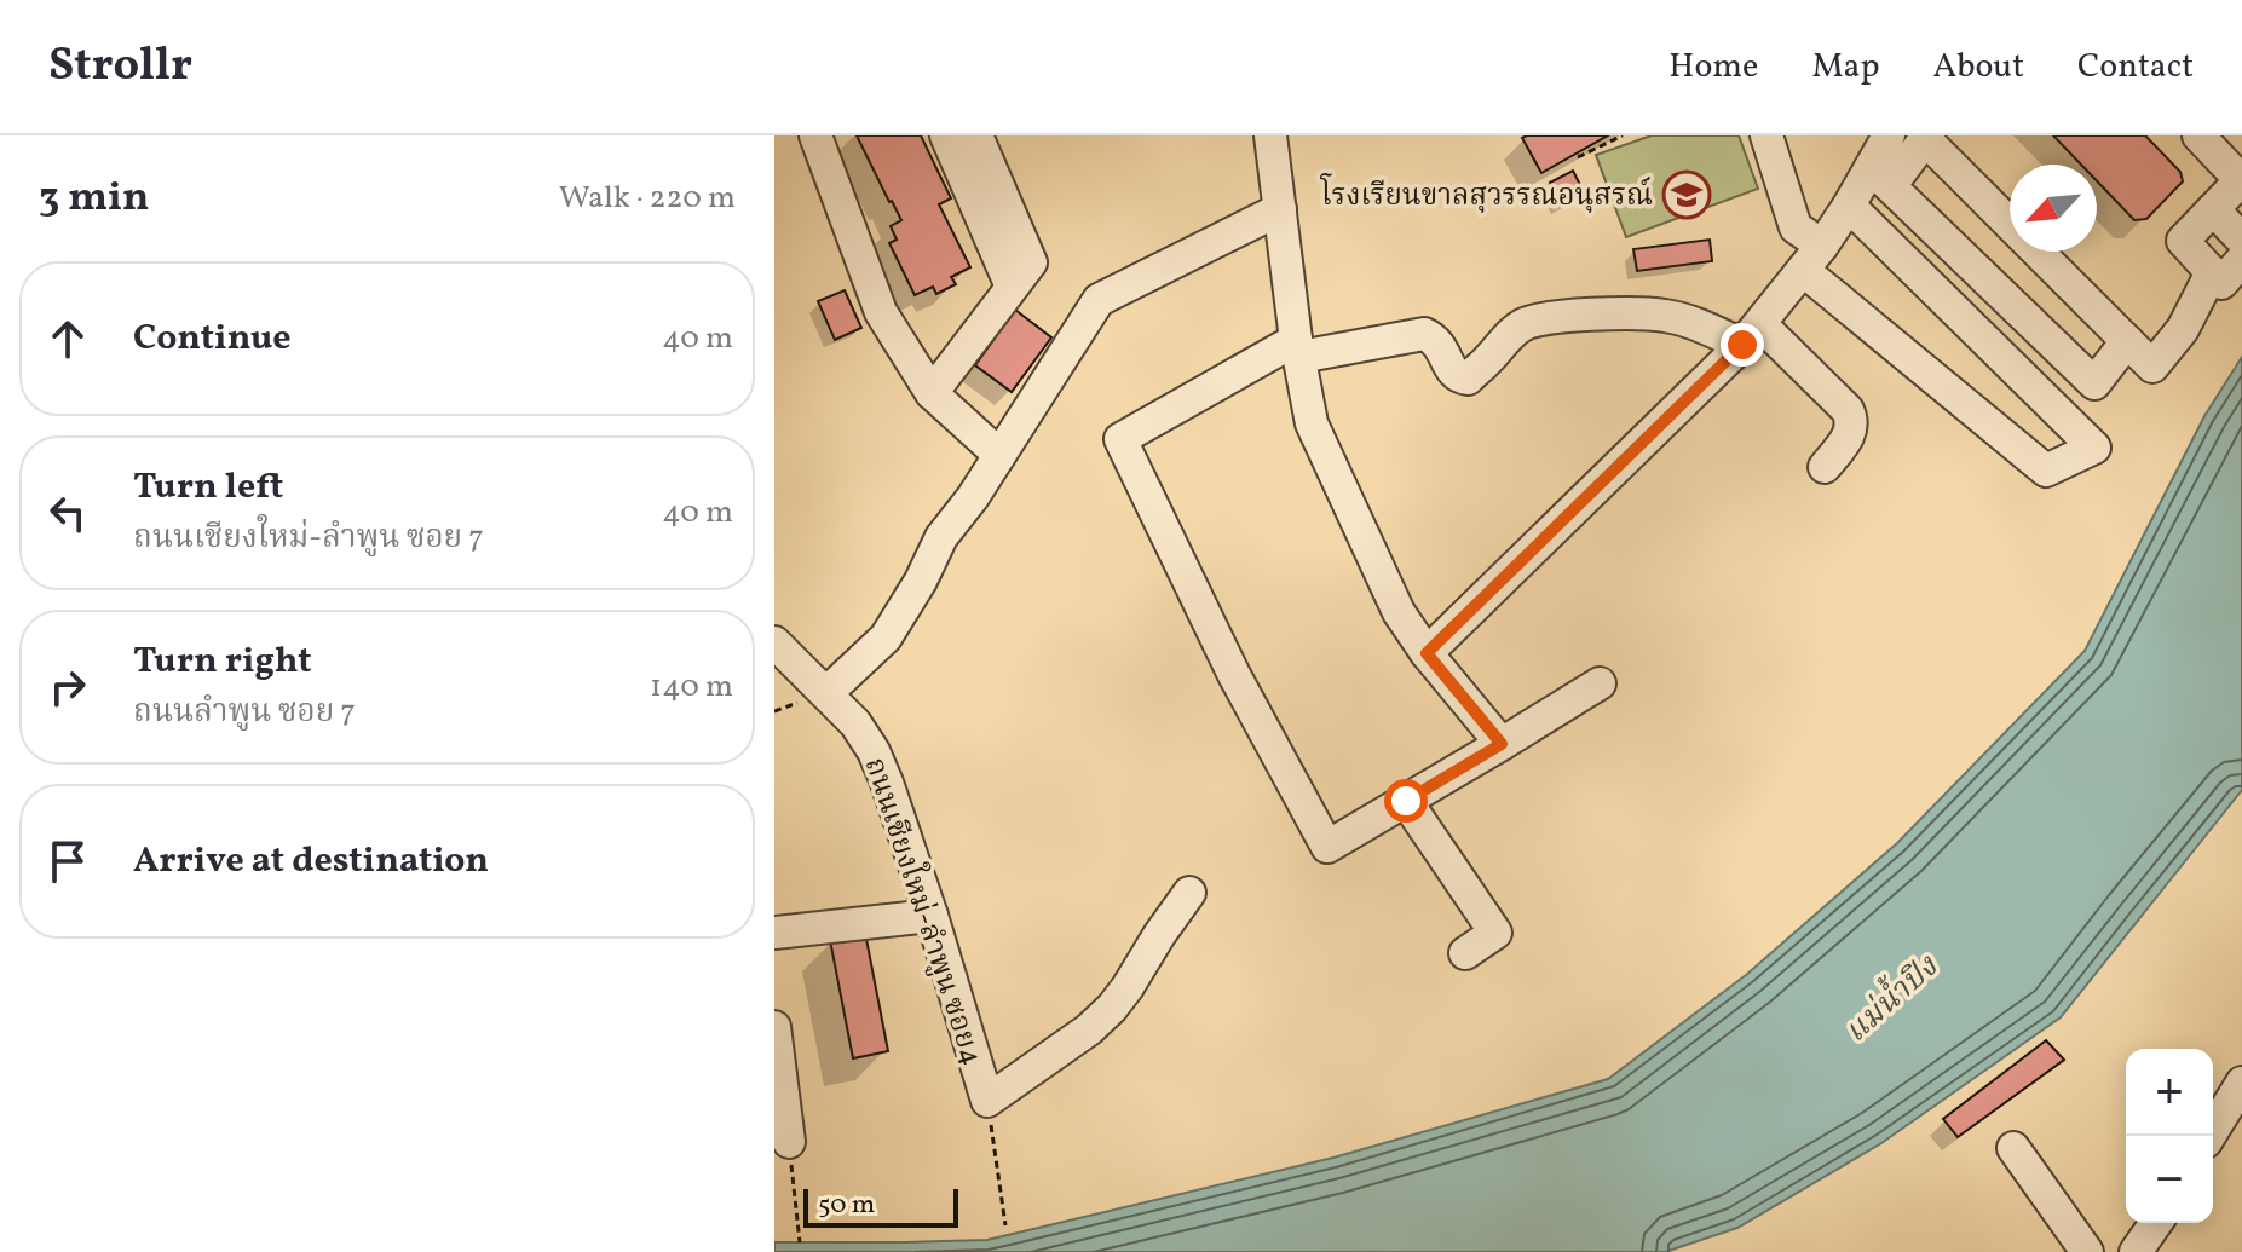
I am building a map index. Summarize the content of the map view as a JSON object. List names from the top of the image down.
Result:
{
  "streets": {
    "street": ["ถนนเชียงใหม่-ลำพูน ซอย4"]
  },
  "water": ["แม่น้ำปิง"],
  "places": {
    "school or university": ["โรงเรียนขาลสุวรรณอนุสรณ์"]
  },
  "scale_bar": "50 m",
  "north": "bottom left",
  "page": {
    "header": "Strollr",
    "nav": [
      "Home",
      "Map",
      "About",
      "Contact"
    ],
    "heading": ["3 min", "Walk · 220 m"],
    "list": [
      ["Continue", "40 m"],
      ["Turn left", "ถนนเชียงใหม่-ลำพูน ซอย 7", "40 m"],
      ["Turn right", "ถนนลำพูน ซอย 7", "140 m"],
      "Arrive at destination"
    ],
    "map_buttons": ["+", "−"],
    "scale": "50 m"
  }
}
